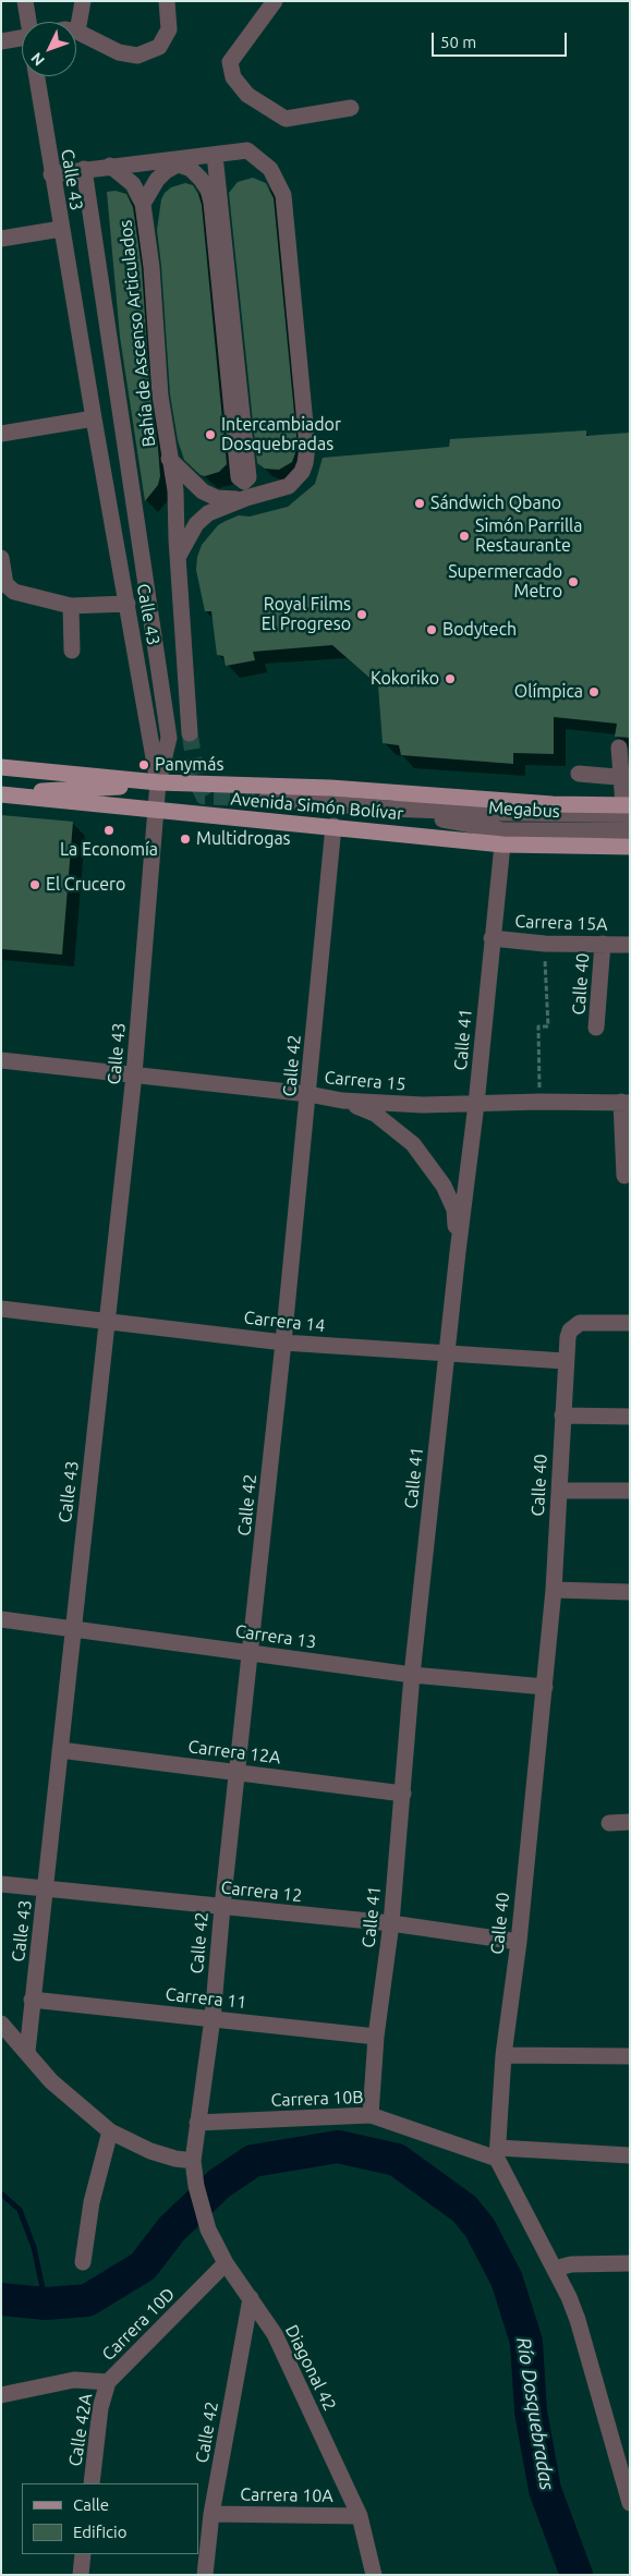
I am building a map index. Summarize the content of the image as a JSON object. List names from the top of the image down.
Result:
{
  "streets": {
    "main road": ["Avenida Simón Bolívar"],
    "street": [
      "Calle 43",
      "Bahía de Ascenso Articulados",
      "Megabus",
      "Carrera 15A",
      "Calle 40",
      "Calle 41",
      "Calle 42",
      "Carrera 15",
      "Carrera 14",
      "Carrera 13",
      "Carrera 12A",
      "Carrera 12",
      "Carrera 11",
      "Carrera 10B",
      "Carrera 10D",
      "Diagonal 42",
      "Calle 42A",
      "Carrera 10A"
    ]
  },
  "crossings": [
    ["Calle 43", "Avenida Simón Bolívar"],
    ["Calle 43", "Carrera 15"],
    ["Calle 43", "Carrera 14"],
    ["Calle 43", "Carrera 13"],
    ["Calle 43", "Carrera 12A"],
    ["Calle 43", "Carrera 12"],
    ["Calle 43", "Carrera 11"],
    ["Avenida Simón Bolívar", "Megabus"],
    ["Avenida Simón Bolívar", "Calle 41"],
    ["Avenida Simón Bolívar", "Calle 42"],
    ["Carrera 15A", "Calle 40"],
    ["Carrera 15A", "Calle 41"],
    ["Calle 40", "Carrera 14"],
    ["Calle 40", "Carrera 13"],
    ["Calle 40", "Carrera 12"],
    ["Calle 40", "Carrera 10B"],
    ["Calle 41", "Carrera 15"],
    ["Calle 41", "Carrera 14"],
    ["Calle 41", "Carrera 13"],
    ["Calle 41", "Carrera 12A"],
    ["Calle 41", "Carrera 12"],
    ["Calle 41", "Carrera 11"],
    ["Calle 41", "Carrera 10B"],
    ["Calle 42", "Carrera 15"],
    ["Calle 42", "Carrera 14"],
    ["Calle 42", "Carrera 13"],
    ["Calle 42", "Carrera 12A"],
    ["Calle 42", "Carrera 12"],
    ["Calle 42", "Carrera 11"],
    ["Calle 42", "Carrera 10B"],
    ["Calle 42", "Diagonal 42"],
    ["Calle 42", "Carrera 10A"],
    ["Carrera 10D", "Diagonal 42"],
    ["Carrera 10D", "Calle 42A"],
    ["Diagonal 42", "Carrera 10A"]
  ],
  "water": ["Río Dosquebradas"],
  "places": [
    "Intercambiador Dosquebradas",
    "Sándwich Qbano",
    "Simón Parrilla Restaurante",
    "Supermercado Metro",
    "Royal Films El Progreso",
    "Bodytech",
    "Kokoriko",
    "Olímpica",
    "Panymás",
    "La Economía",
    "Multidrogas",
    "El Crucero"
  ],
  "legend": ["Calle", "Edificio"],
  "scale_bar": "50 m",
  "north": "bottom left"
}
